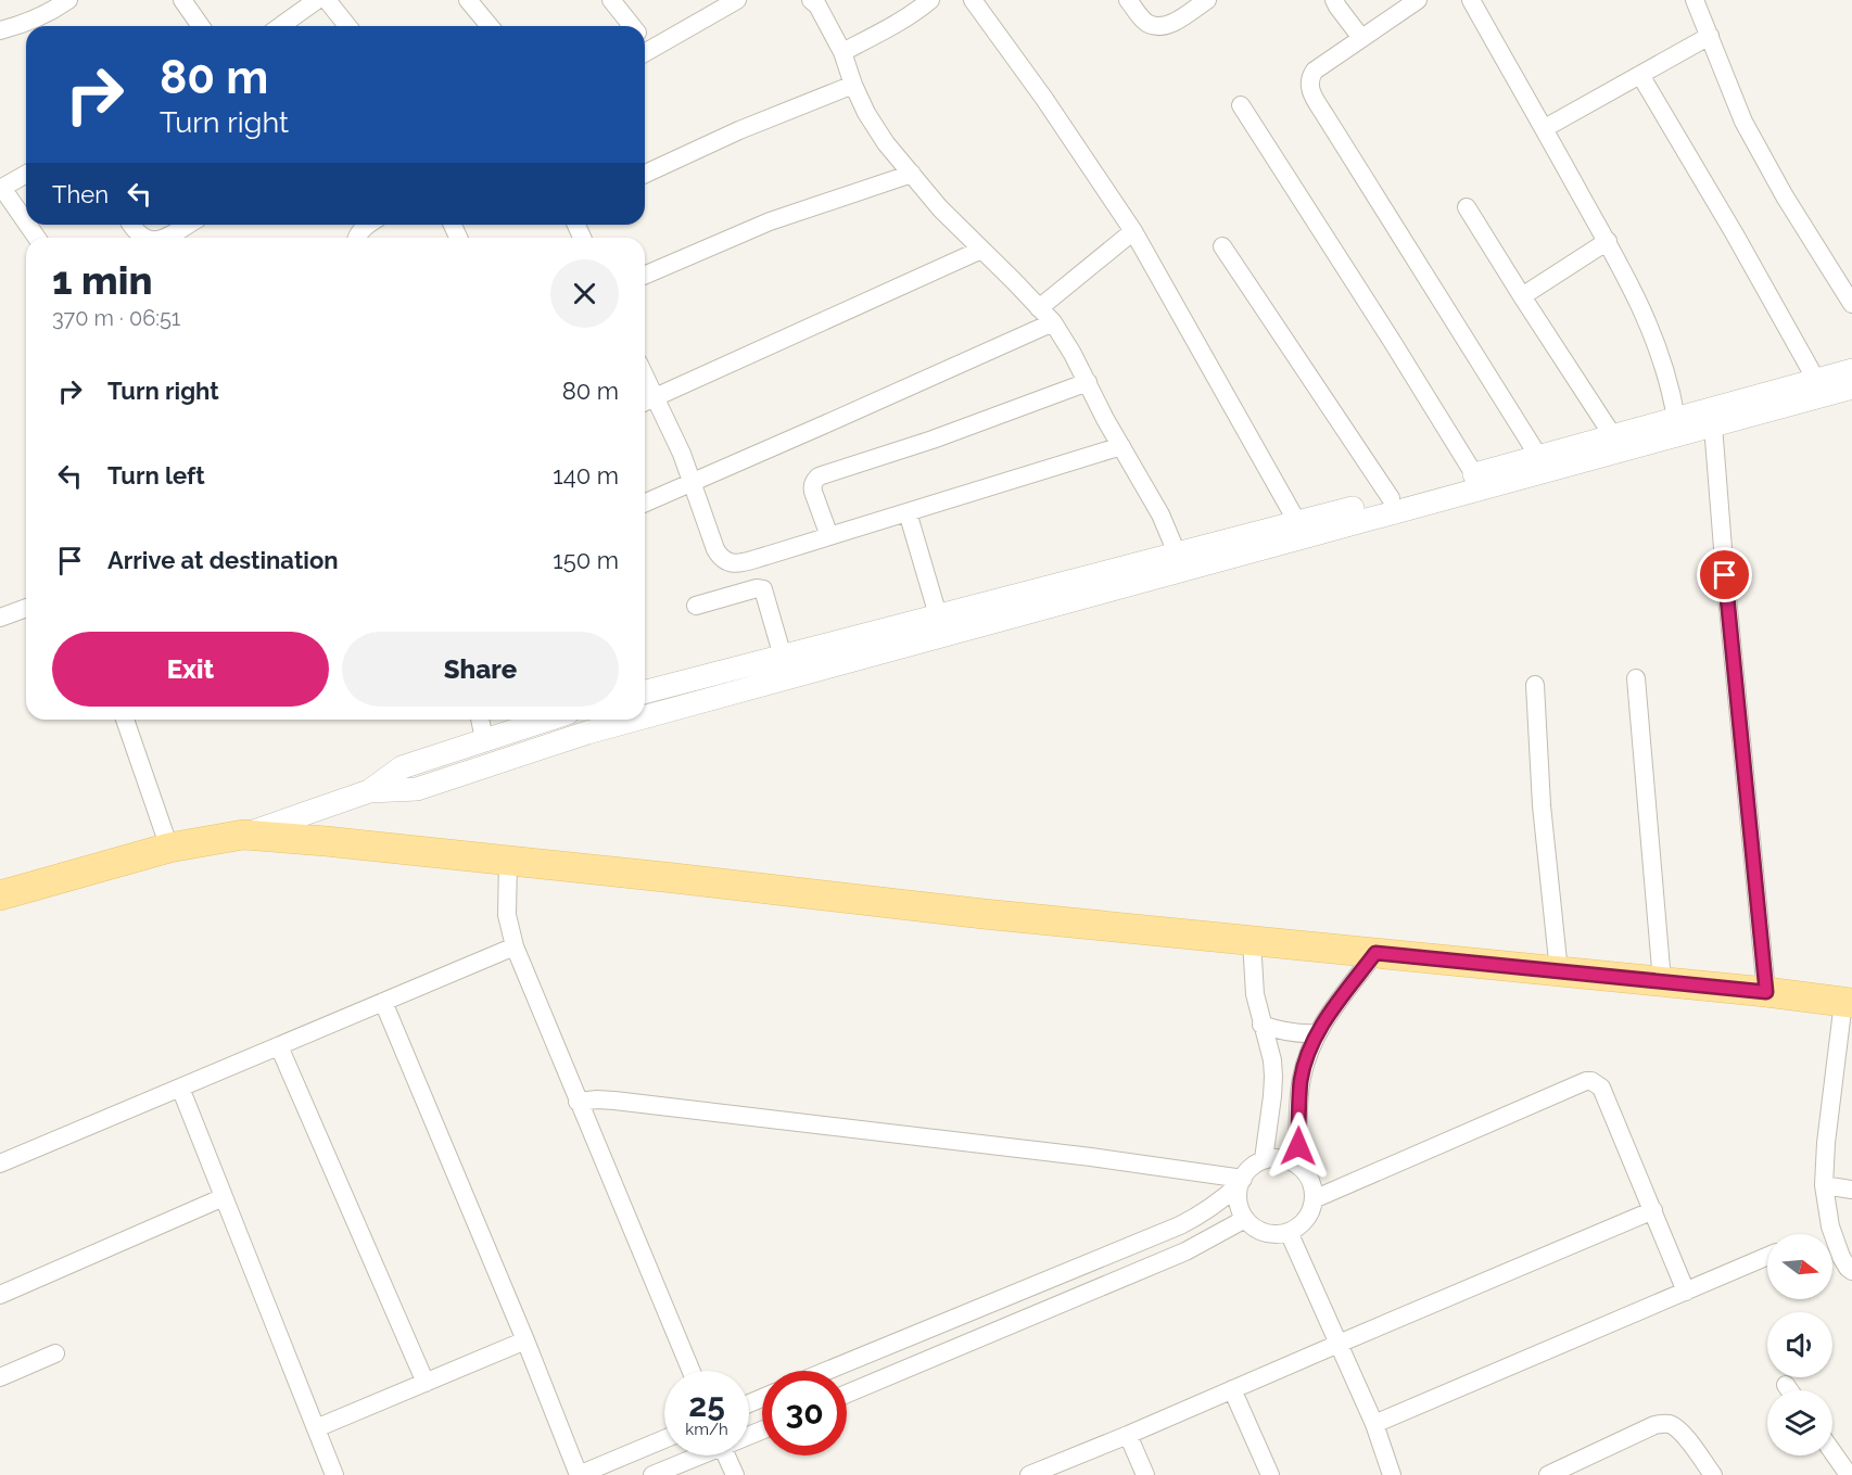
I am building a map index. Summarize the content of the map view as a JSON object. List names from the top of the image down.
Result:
{
  "north": "right",
  "page": {
    "turn": ["80 m", "Turn right"],
    "then": "Then",
    "heading": ["1 min", "370 m · 06:51"],
    "list": [
      {
        "name": "Turn right",
        "value": "80 m"
      },
      {
        "name": "Turn left",
        "value": "140 m"
      },
      {
        "name": "Arrive at destination",
        "value": "150 m"
      }
    ],
    "buttons": ["Exit", "Share"],
    "speed": "25 km/h",
    "limit": "30"
  }
}
